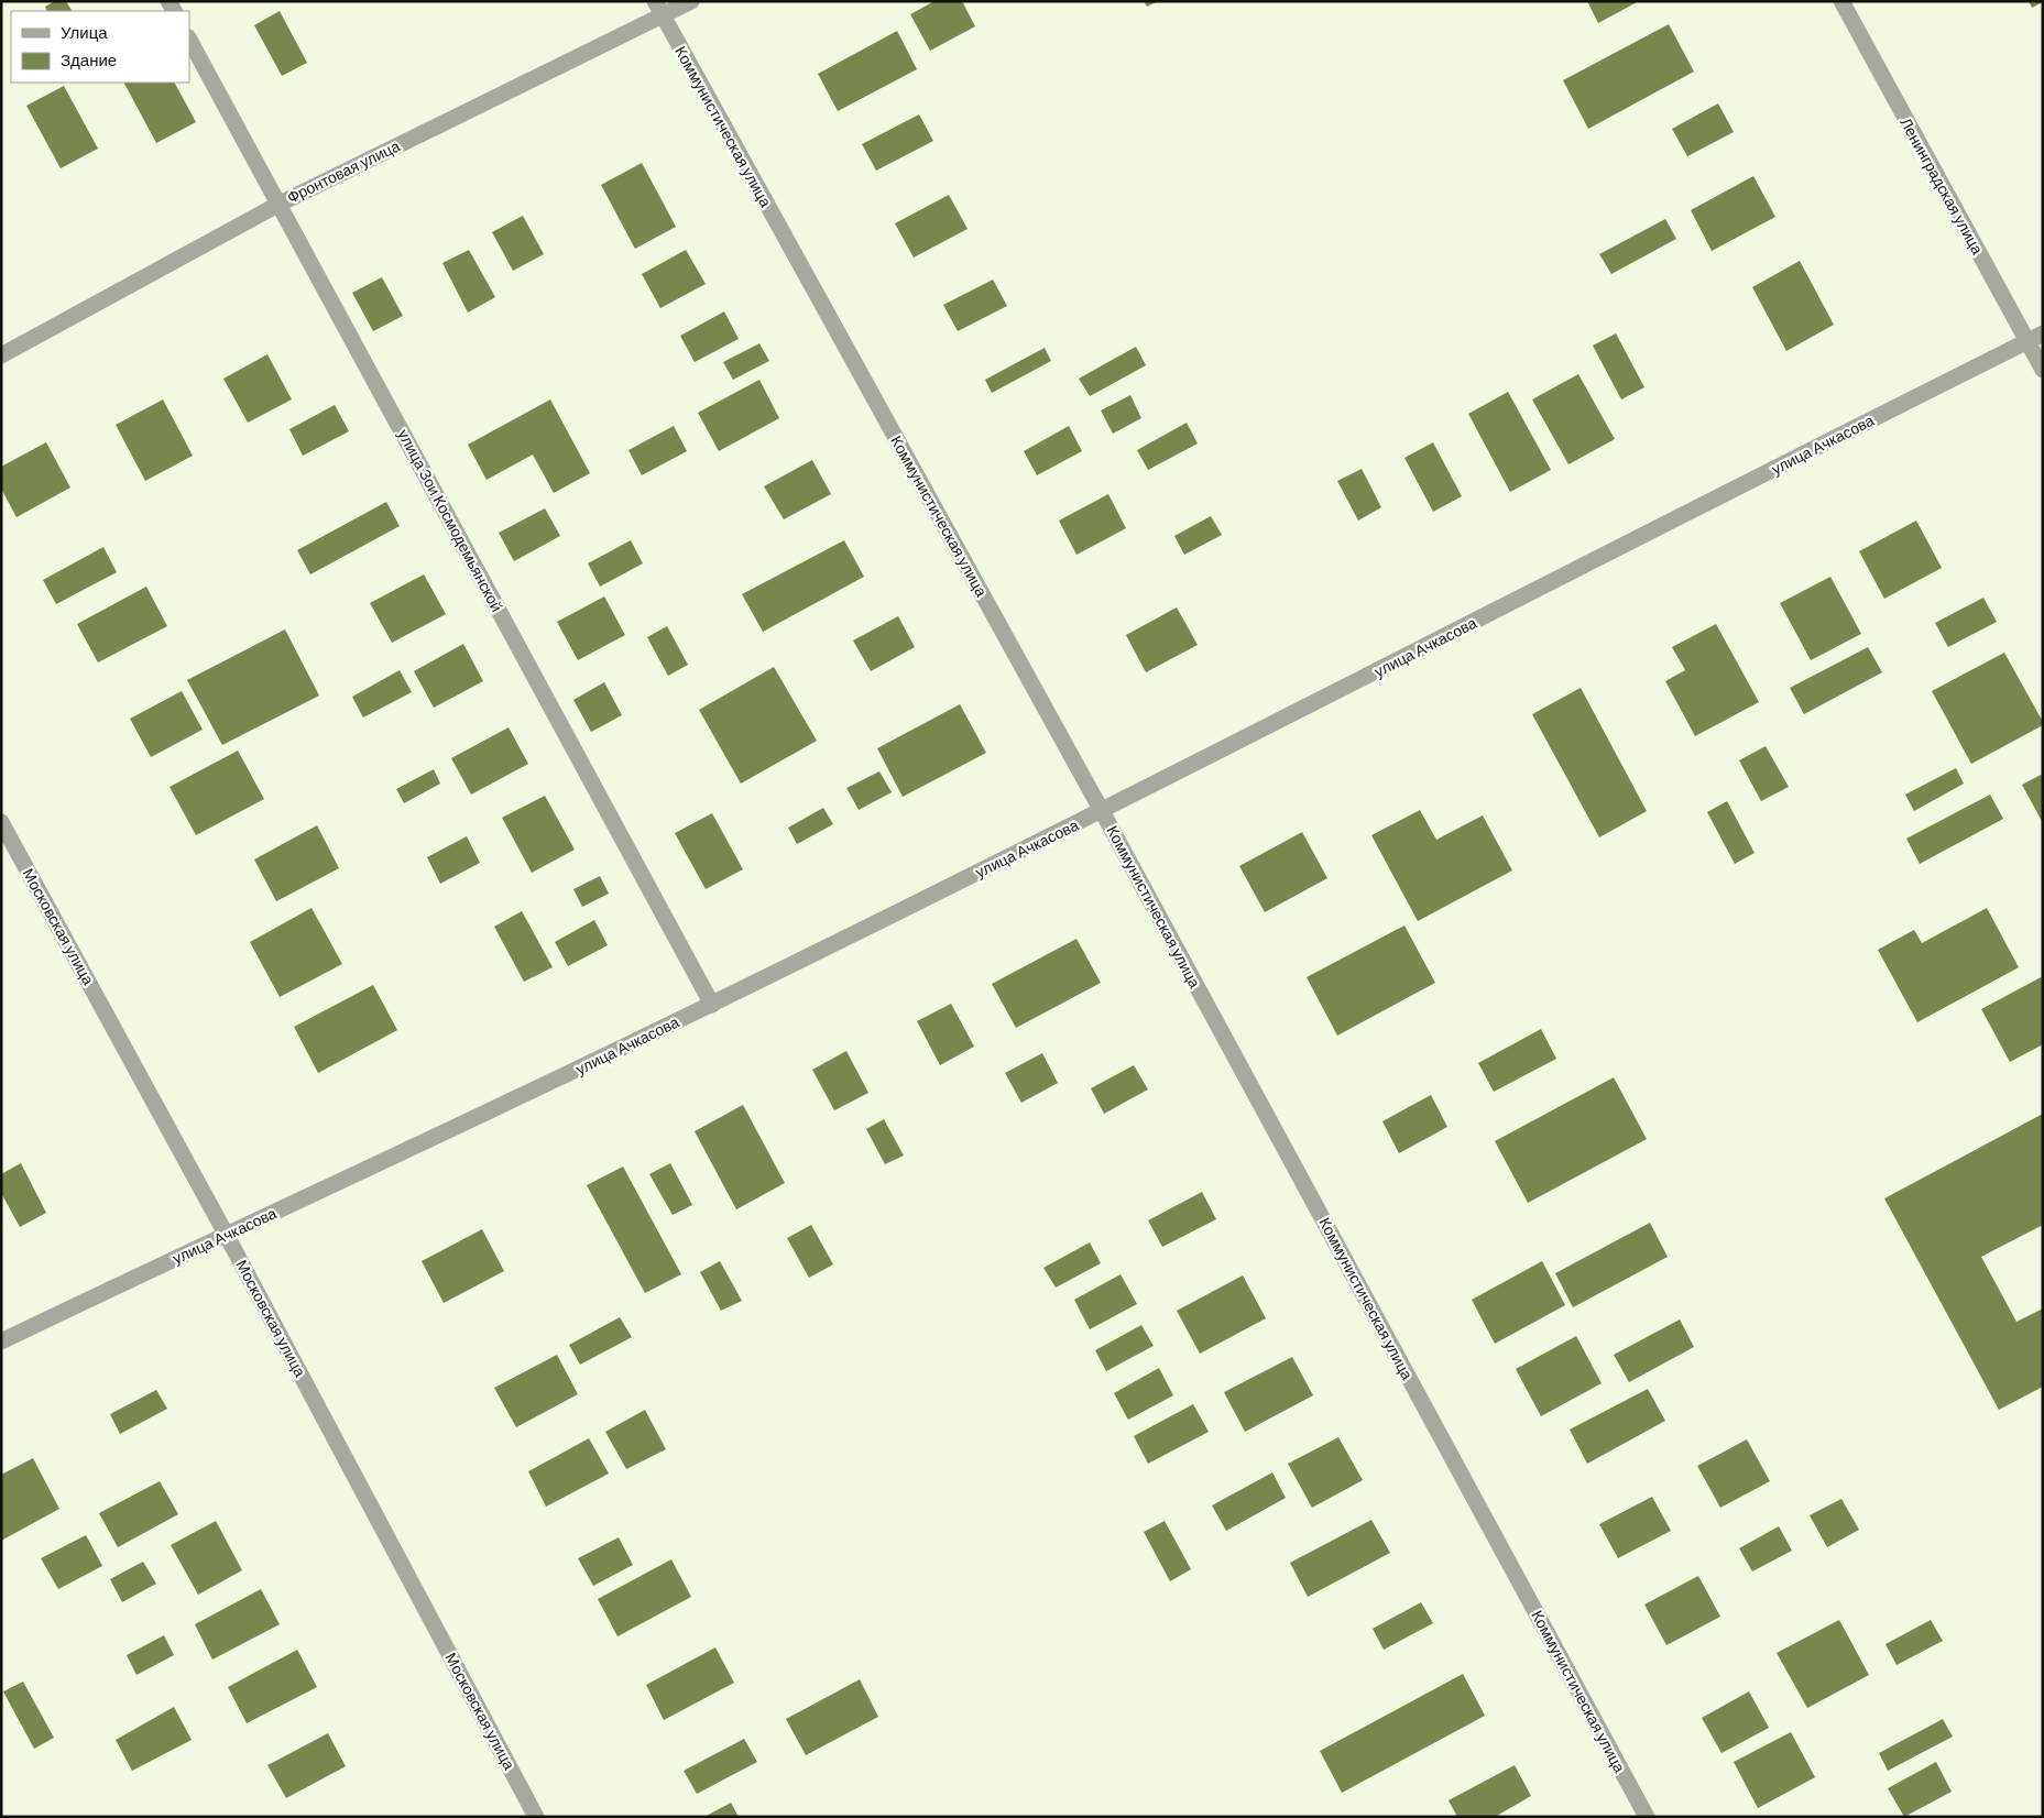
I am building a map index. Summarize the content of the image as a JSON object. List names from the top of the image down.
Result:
{
  "streets": {
    "street": [
      "Коммунистическая улица",
      "Фронтовая улица",
      "Ленинградская улица",
      "улица Ачкасова",
      "улица Зои Космодемьянской",
      "Московская улица"
    ]
  },
  "crossings": [
    ["Коммунистическая улица", "Фронтовая улица"],
    ["Коммунистическая улица", "улица Ачкасова"],
    ["Фронтовая улица", "улица Зои Космодемьянской"],
    ["Ленинградская улица", "улица Ачкасова"],
    ["улица Ачкасова", "улица Зои Космодемьянской"],
    ["улица Ачкасова", "Московская улица"]
  ],
  "legend": ["Улица", "Здание"]
}
